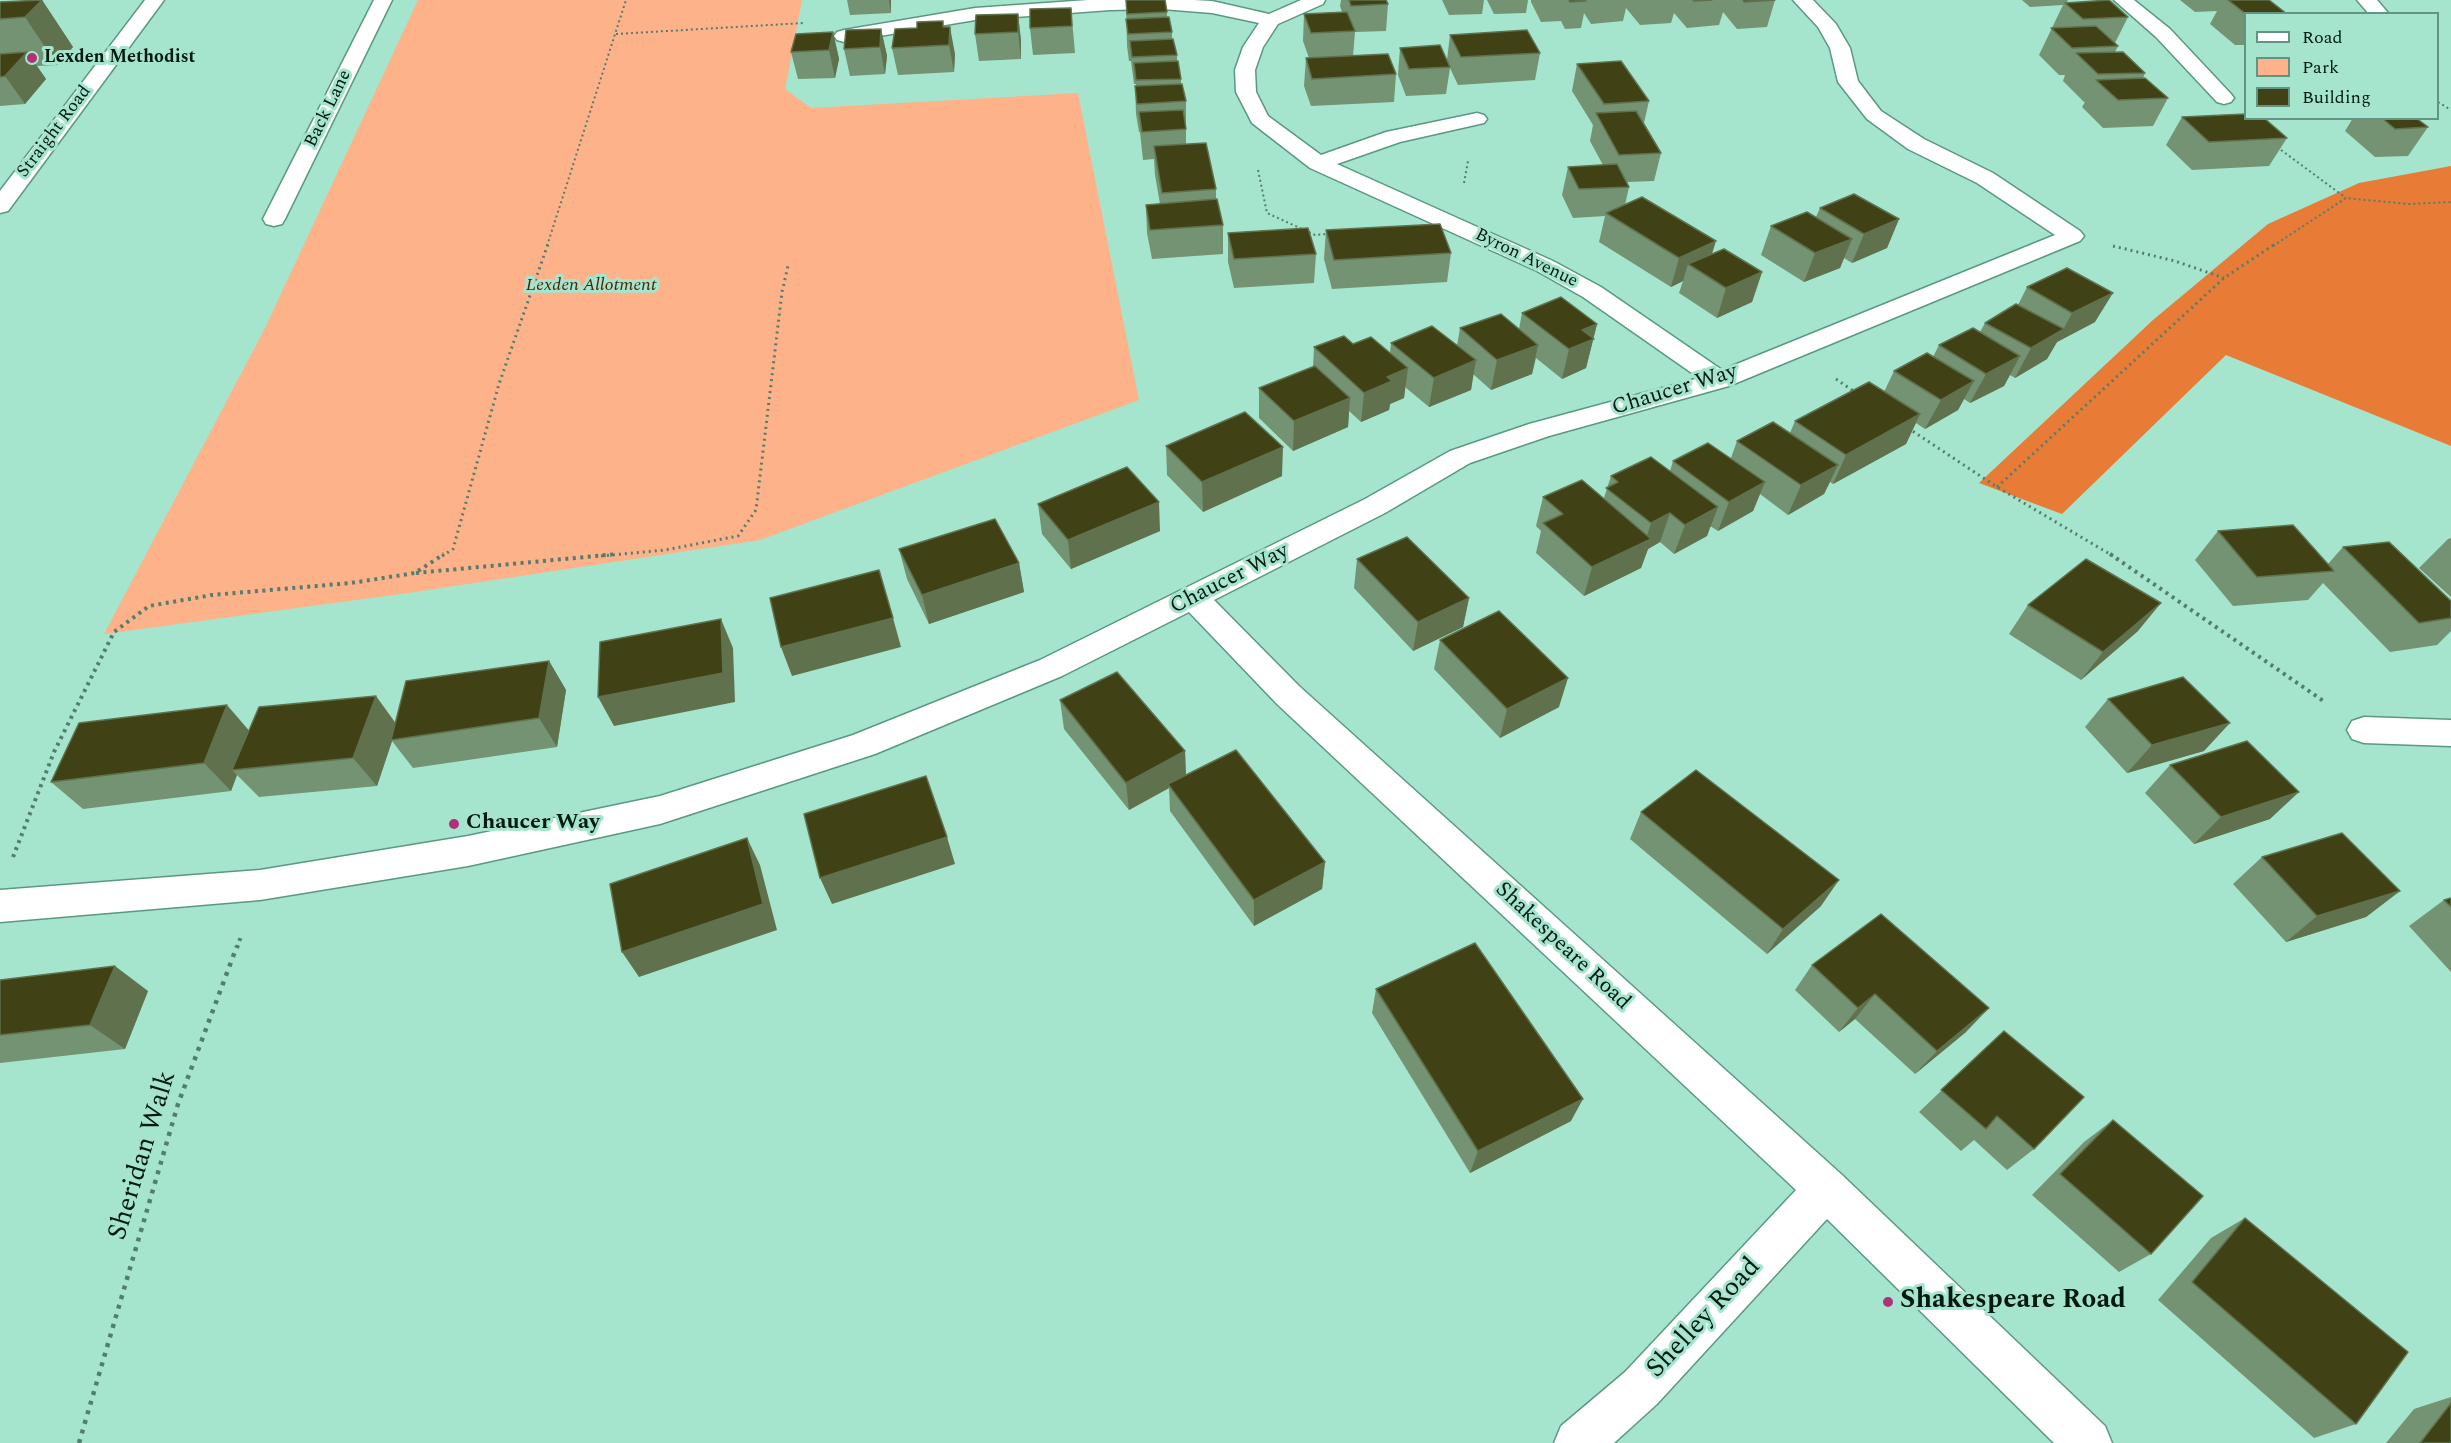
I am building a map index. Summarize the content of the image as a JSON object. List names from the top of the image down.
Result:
{
  "streets": {
    "street": [
      "Back Lane",
      "Straight Road",
      "Byron Avenue",
      "Chaucer Way",
      "Shakespeare Road",
      "Shelley Road"
    ],
    "path": ["Sheridan Walk"]
  },
  "crossings": [
    ["Byron Avenue", "Chaucer Way"],
    ["Chaucer Way", "Shakespeare Road"],
    ["Chaucer Way", "Sheridan Walk"],
    ["Shakespeare Road", "Shelley Road"]
  ],
  "parks": ["Lexden Allotment"],
  "places": ["Lexden Methodist", "Chaucer Way", "Shakespeare Road"],
  "legend": ["Road", "Park", "Building"]
}
